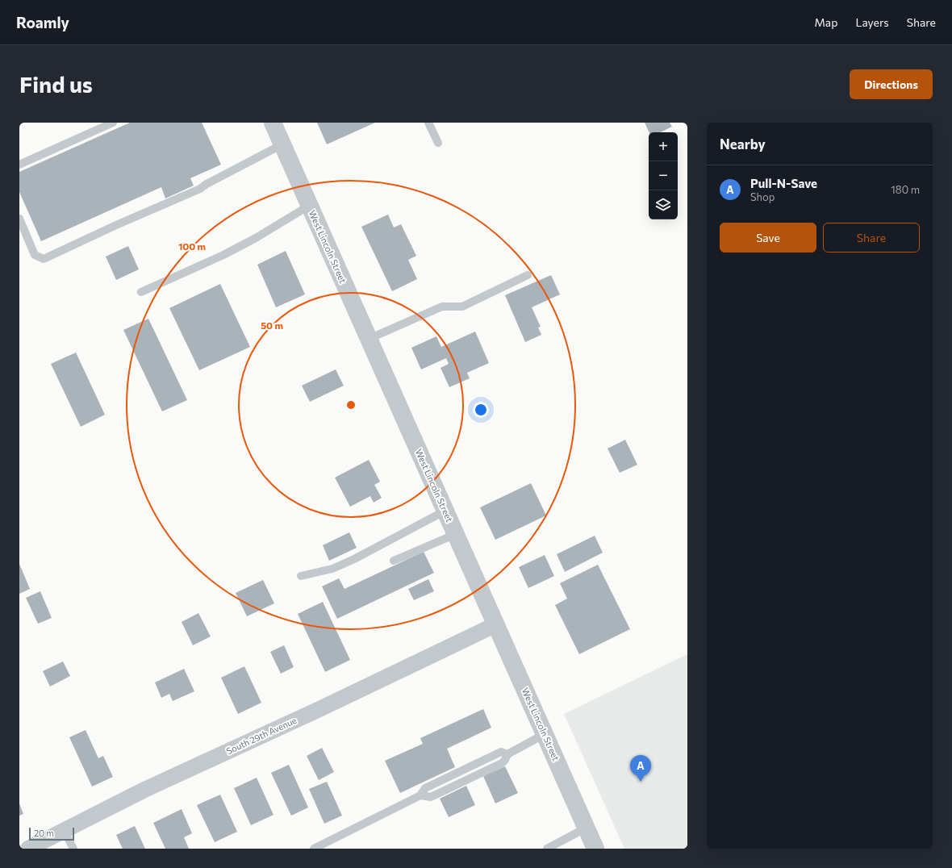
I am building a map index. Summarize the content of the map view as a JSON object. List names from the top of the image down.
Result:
{
  "streets": {
    "street": ["West Lincoln Street", "South 29th Avenue"]
  },
  "crossings": [
    ["West Lincoln Street", "South 29th Avenue"]
  ],
  "scale_bar": "20 m",
  "page": {
    "header": "Roamly",
    "nav": ["Map", "Layers", "Share"],
    "buttons": [
      "Directions",
      ["Save", "Share"]
    ],
    "title": "Find us",
    "heading": "Nearby",
    "map_buttons": ["+", "−"],
    "list": [
      {
        "mark": "A",
        "name": "Pull-N-Save",
        "note": "Shop",
        "value": "180 m"
      }
    ],
    "pins": "A",
    "scale": "20 m"
  },
  "rings": ["100 m", "50 m"]
}
